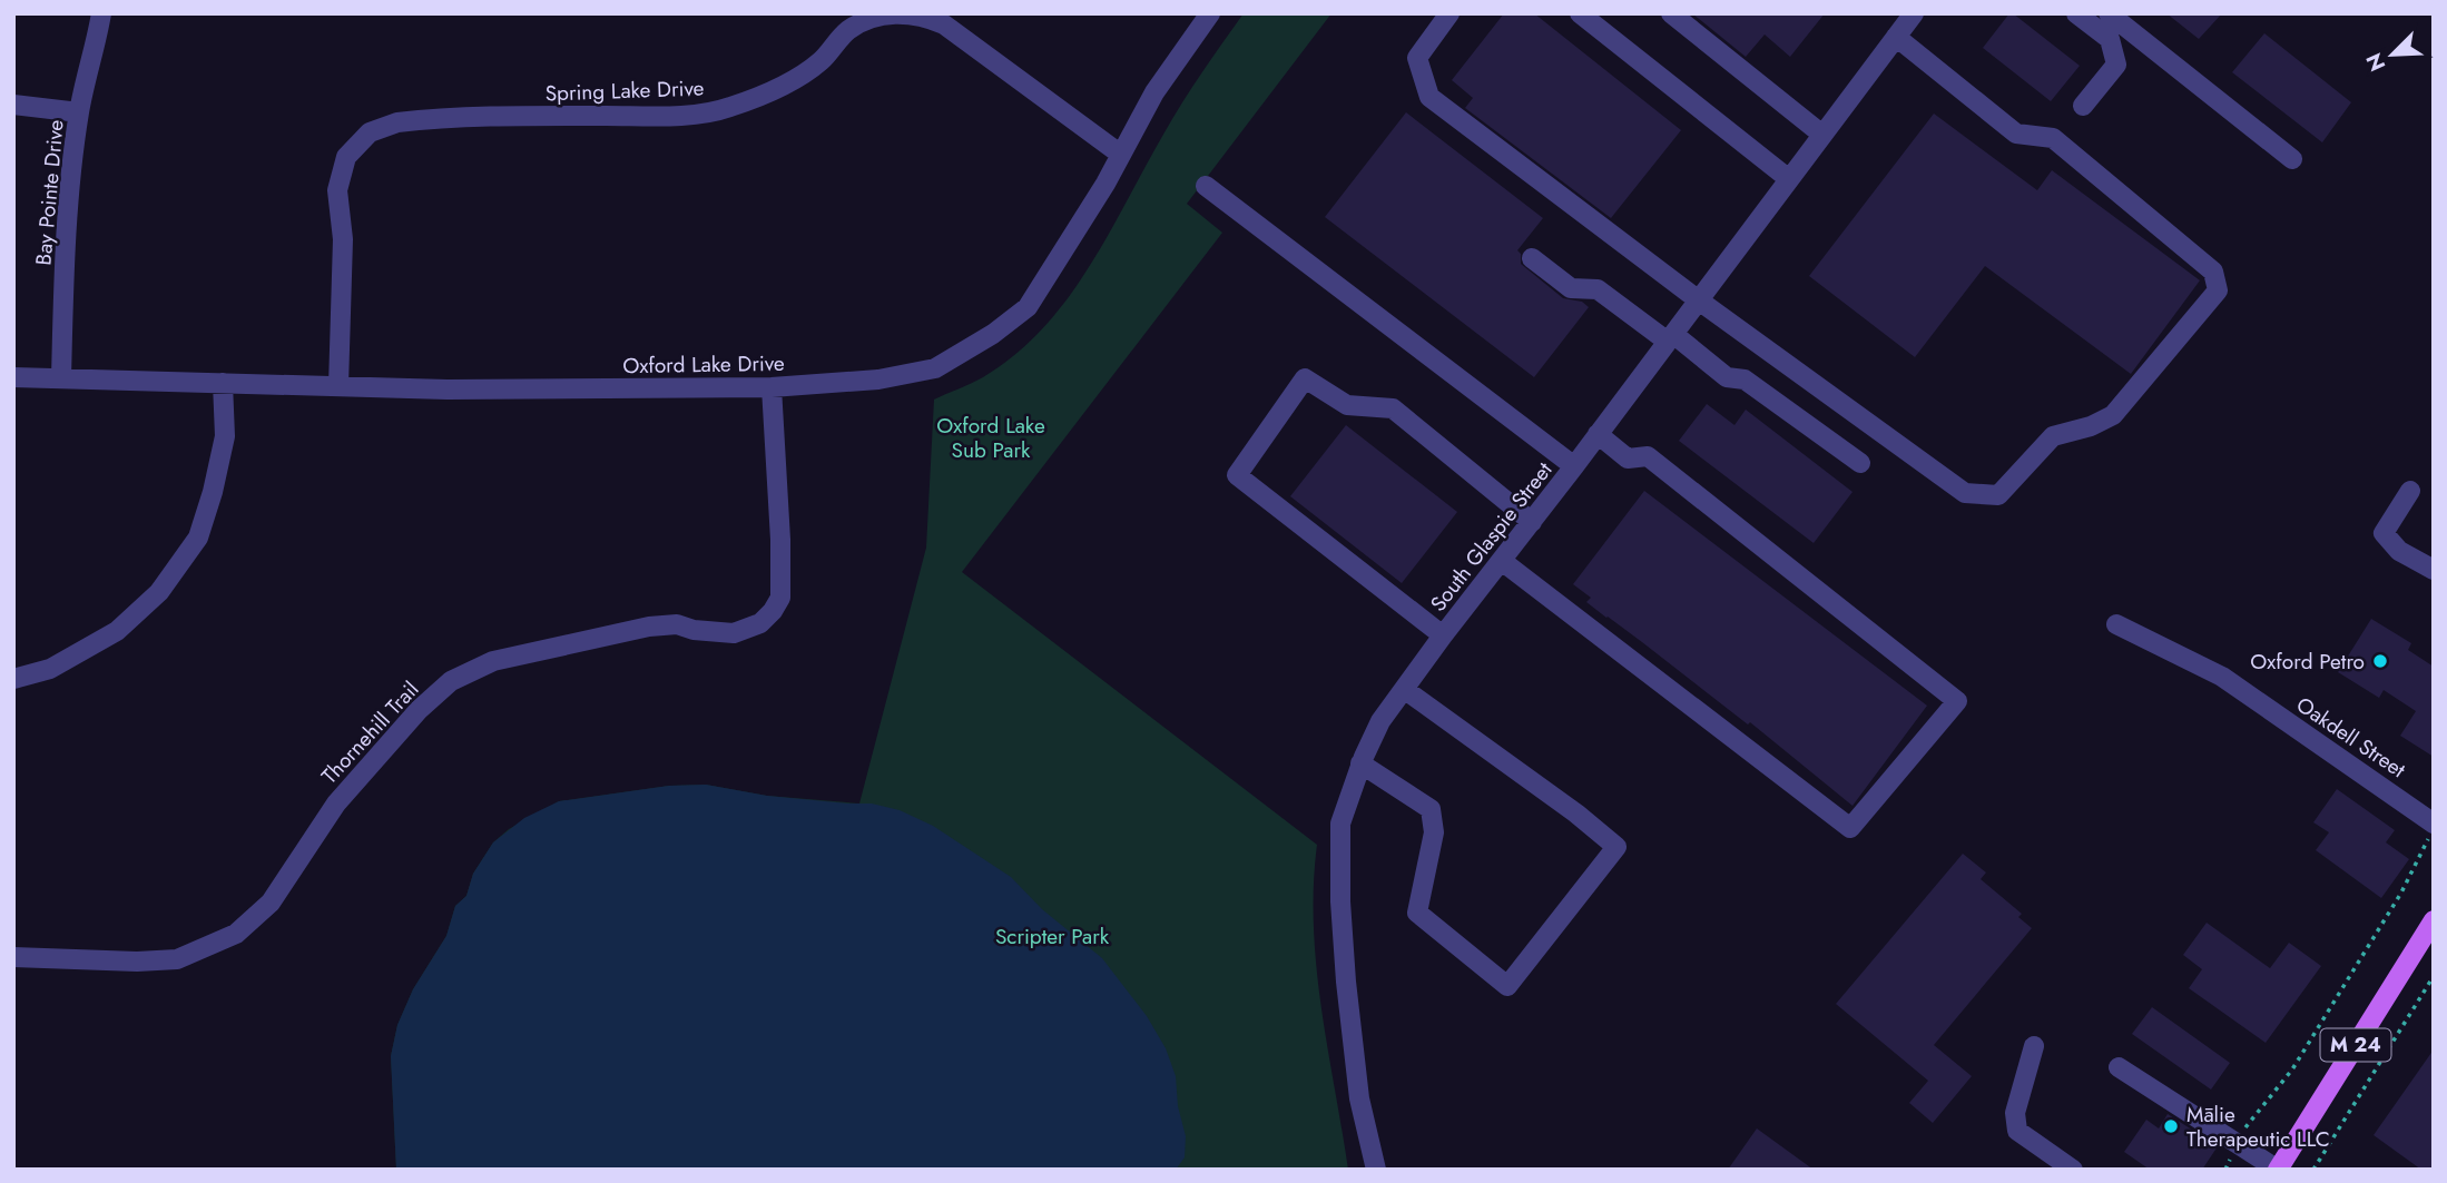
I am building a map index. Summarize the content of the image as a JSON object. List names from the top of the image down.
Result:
{
  "streets": {
    "main road": ["M 24"],
    "street": [
      "Spring Lake Drive",
      "Bay Pointe Drive",
      "Oxford Lake Drive",
      "South Glaspie Street",
      "Thornehill Trail",
      "Oakdell Street"
    ]
  },
  "crossings": [
    ["Spring Lake Drive", "Oxford Lake Drive"],
    ["Bay Pointe Drive", "Oxford Lake Drive"],
    ["Oxford Lake Drive", "Thornehill Trail"]
  ],
  "parks": ["Oxford Lake Sub Park", "Scripter Park"],
  "places": ["Oxford Petro", "Mālie Therapeutic LLC"],
  "north": "bottom left"
}
